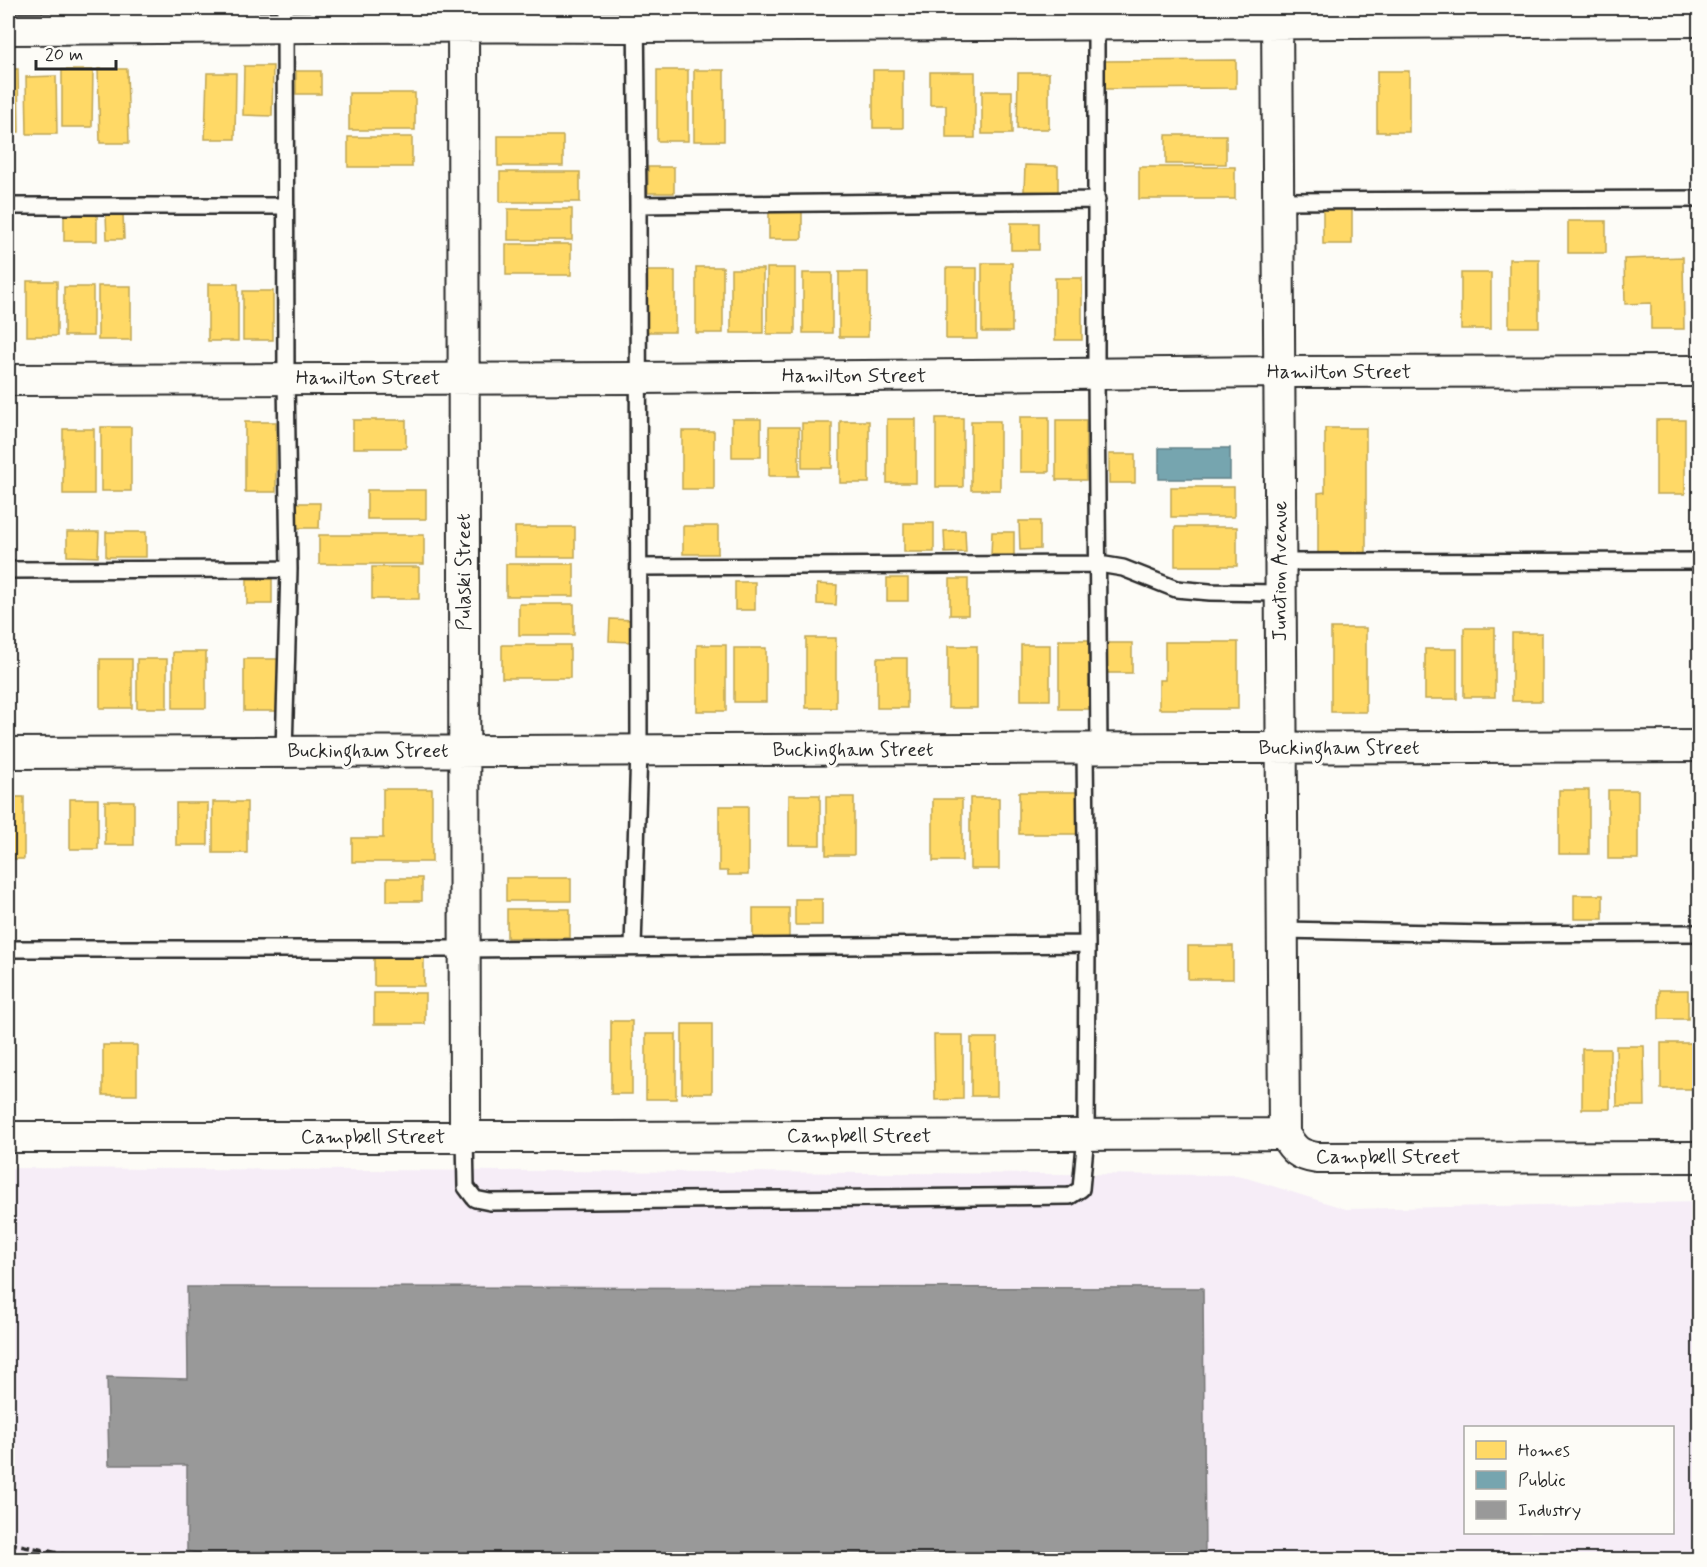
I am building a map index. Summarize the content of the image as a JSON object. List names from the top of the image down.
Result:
{
  "streets": {
    "street": [
      "Hamilton Street",
      "Junction Avenue",
      "Pulaski Street",
      "Buckingham Street",
      "Campbell Street"
    ]
  },
  "crossings": [
    ["Hamilton Street", "Junction Avenue"],
    ["Hamilton Street", "Pulaski Street"],
    ["Junction Avenue", "Buckingham Street"],
    ["Junction Avenue", "Campbell Street"],
    ["Pulaski Street", "Buckingham Street"],
    ["Pulaski Street", "Campbell Street"]
  ],
  "legend": ["Homes", "Public", "Industry"],
  "scale_bar": "20 m"
}
